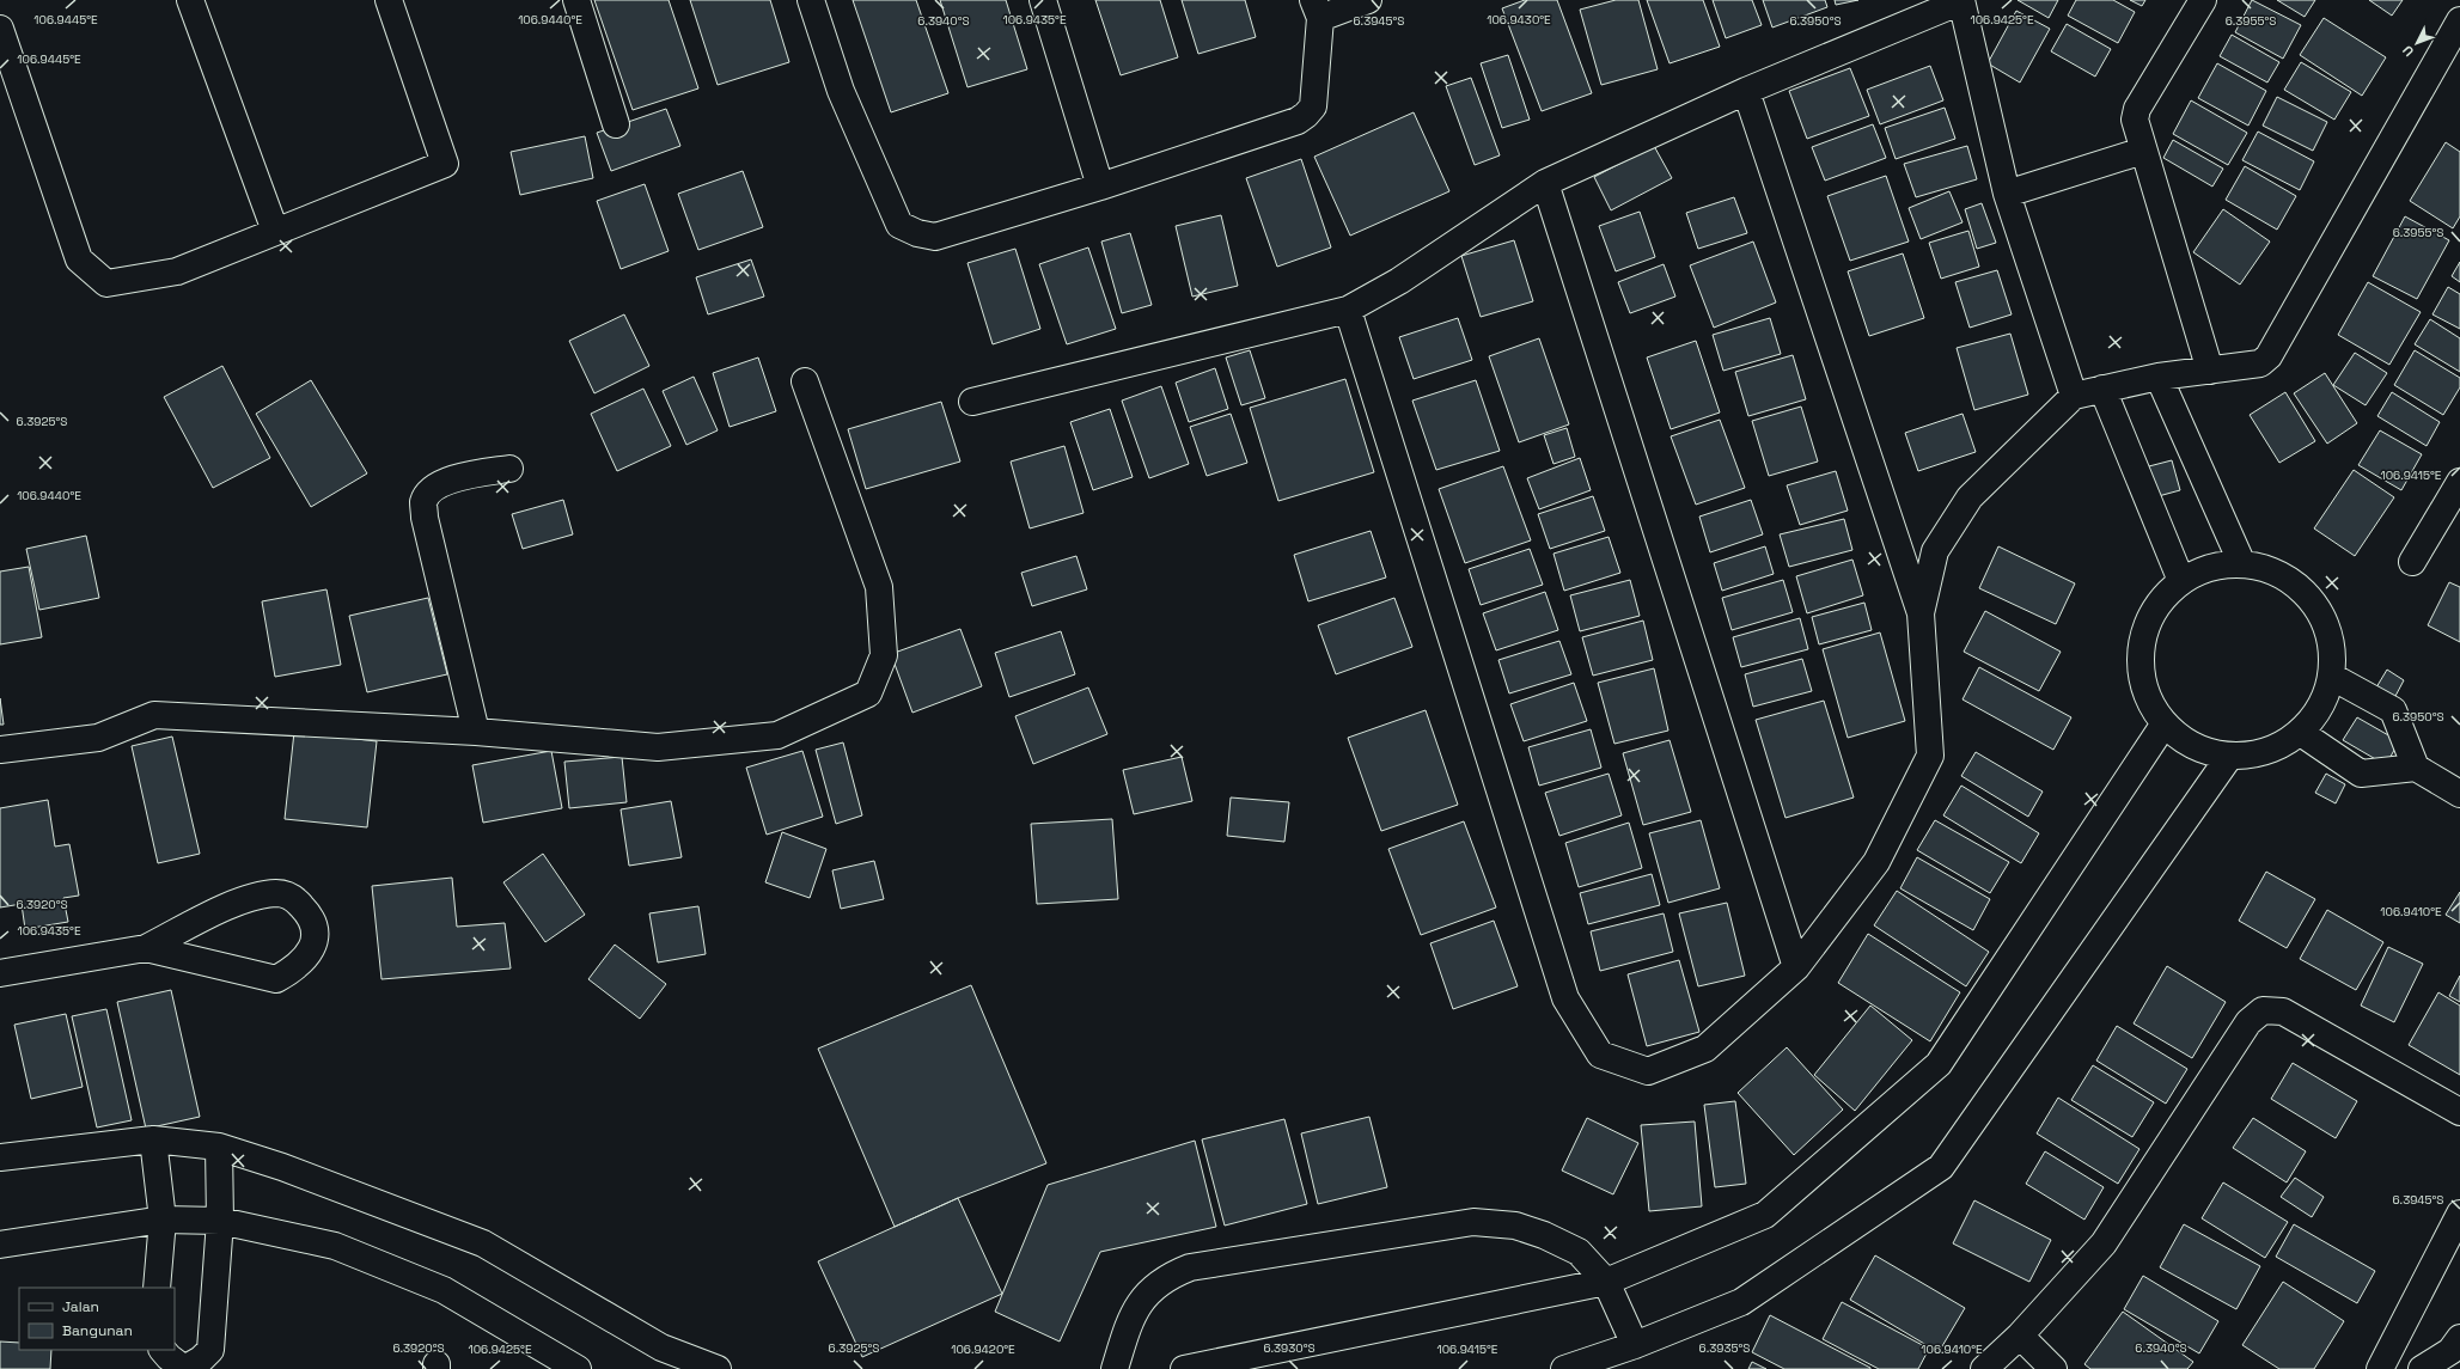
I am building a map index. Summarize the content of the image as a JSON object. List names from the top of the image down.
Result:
{
  "legend": ["Jalan", "Bangunan"],
  "north": "bottom left",
  "coordinates": [
    "106.9445°E",
    "106.9435°E",
    "106.9430°E",
    "106.9425°E",
    "106.9440°E",
    "6.3940°S",
    "6.3950°S",
    "6.3945°S",
    "6.3955°S",
    "6.3925°S",
    "106.9415°E",
    "6.3920°S",
    "106.9410°E",
    "6.3930°S",
    "6.3935°S",
    "106.9420°E"
  ]
}
